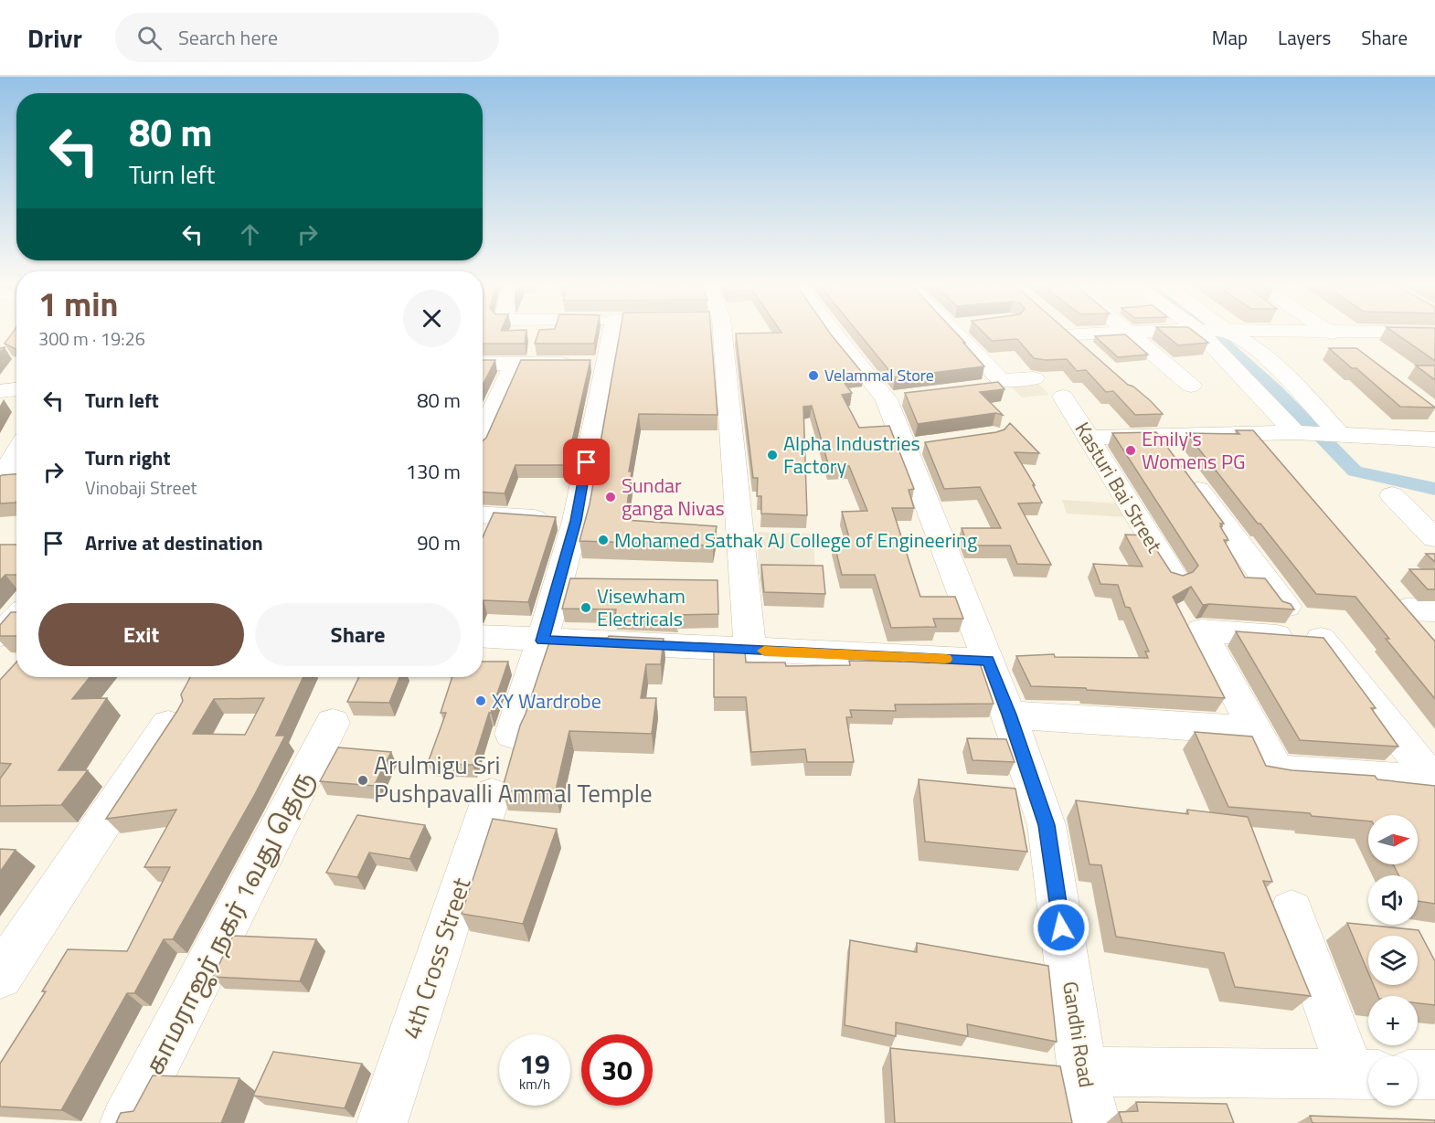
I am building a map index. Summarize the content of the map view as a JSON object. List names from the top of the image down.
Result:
{
  "streets": {
    "street": [
      "Kasturi Bai Street",
      "காமராஜர் நகர் 1வது தெரு",
      "4th Cross Street",
      "Gandhi Road"
    ]
  },
  "places": [
    "Velammal Store",
    "Emily's Womens PG",
    "Alpha Industries Factory",
    "Sundar ganga Nivas",
    "Mohamed Sathak AJ College of Engineering",
    "Visewham Electricals",
    "XY Wardrobe",
    "Arulmigu Sri Pushpavalli Ammal Temple"
  ],
  "north": "right",
  "page": {
    "header": "Drivr",
    "search": "Search here",
    "nav": ["Map", "Layers", "Share"],
    "turn": ["80 m", "Turn left"],
    "heading": ["1 min", "300 m · 19:26"],
    "list": [
      {
        "name": "Turn left",
        "value": "80 m"
      },
      {
        "name": "Turn right",
        "note": "Vinobaji Street",
        "value": "130 m"
      },
      {
        "name": "Arrive at destination",
        "value": "90 m"
      }
    ],
    "buttons": ["Exit", "Share"],
    "map_buttons": ["+", "−"],
    "speed": "19 km/h",
    "limit": "30"
  }
}
